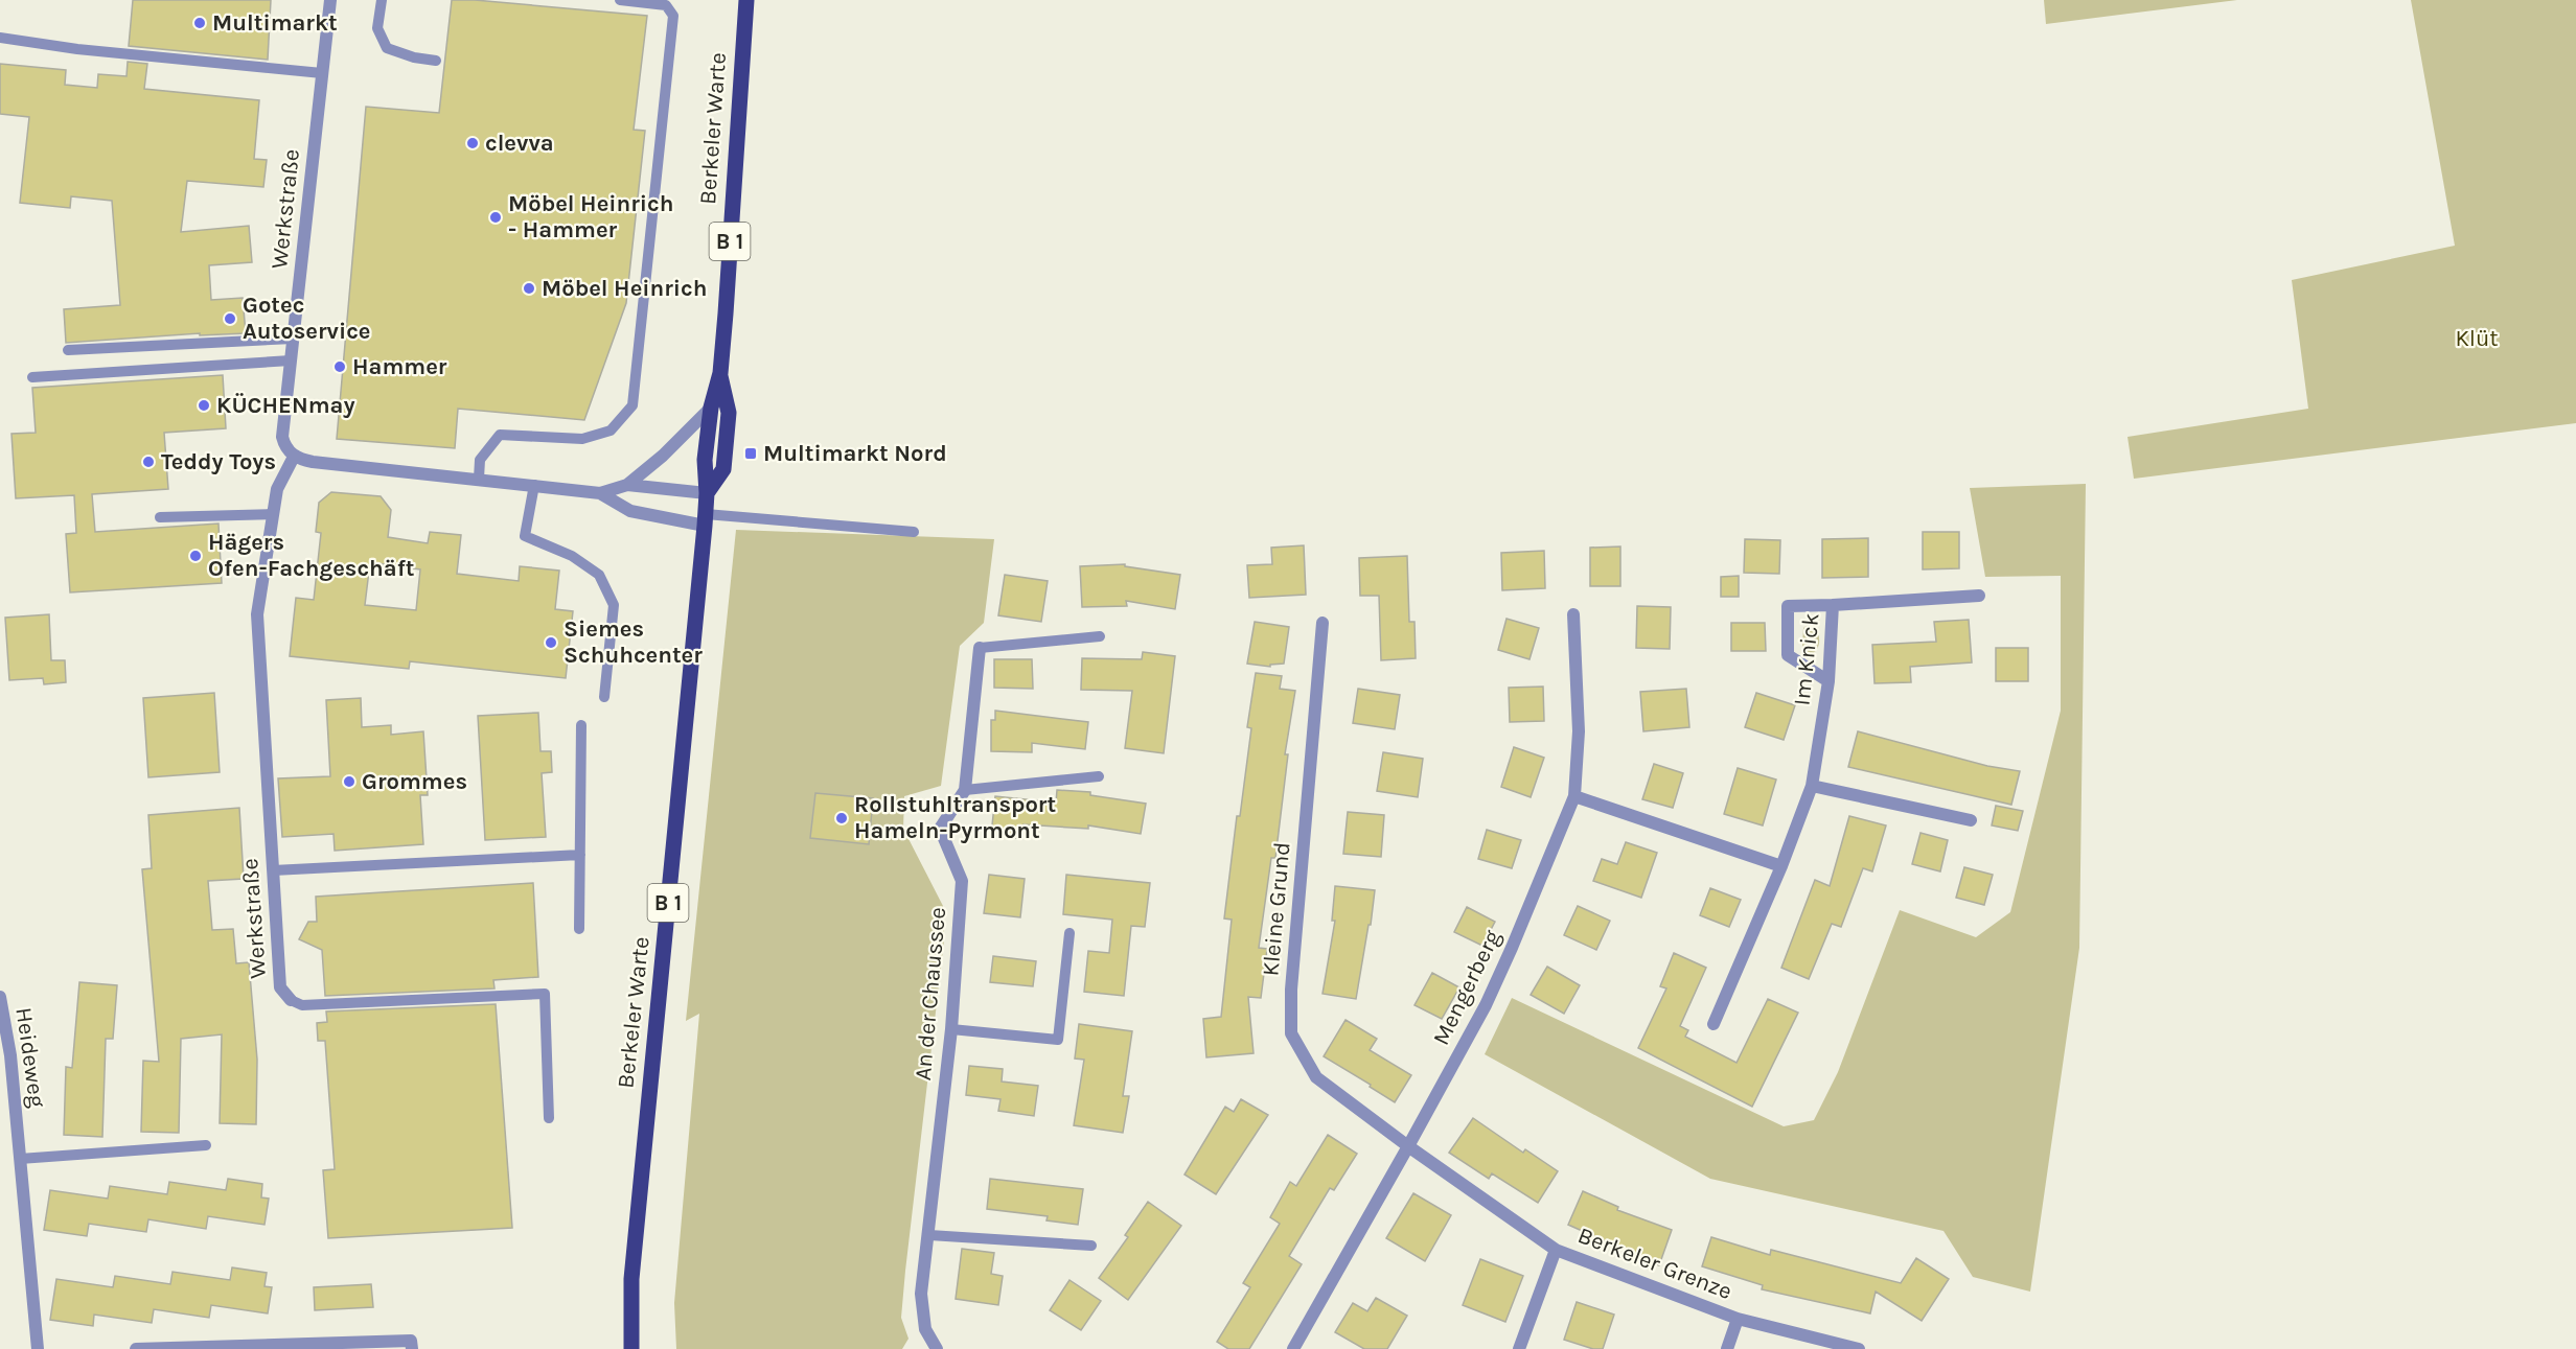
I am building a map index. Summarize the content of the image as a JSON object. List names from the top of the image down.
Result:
{
  "streets": {
    "main road": ["Berkeler Warte", "B 1"],
    "street": [
      "Werkstraße",
      "Im Knick",
      "Kleine Grund",
      "Mengerberg",
      "An der Chaussee",
      "Heideweg",
      "Berkeler Grenze"
    ]
  },
  "crossings": [
    ["Kleine Grund", "Mengerberg"],
    ["Kleine Grund", "Berkeler Grenze"],
    ["Mengerberg", "Berkeler Grenze"]
  ],
  "parks": ["Klüt"],
  "places": {
    "other": [
      "Multimarkt",
      "clevva",
      "Möbel Heinrich - Hammer",
      "Möbel Heinrich",
      "Gotec Autoservice",
      "Hammer",
      "KÜCHENmay",
      "Teddy Toys",
      "Hägers Ofen-Fachgeschäft",
      "Siemes Schuhcenter",
      "Grommes",
      "Rollstuhltransport Hameln-Pyrmont"
    ],
    "transit": ["Multimarkt Nord"]
  }
}
